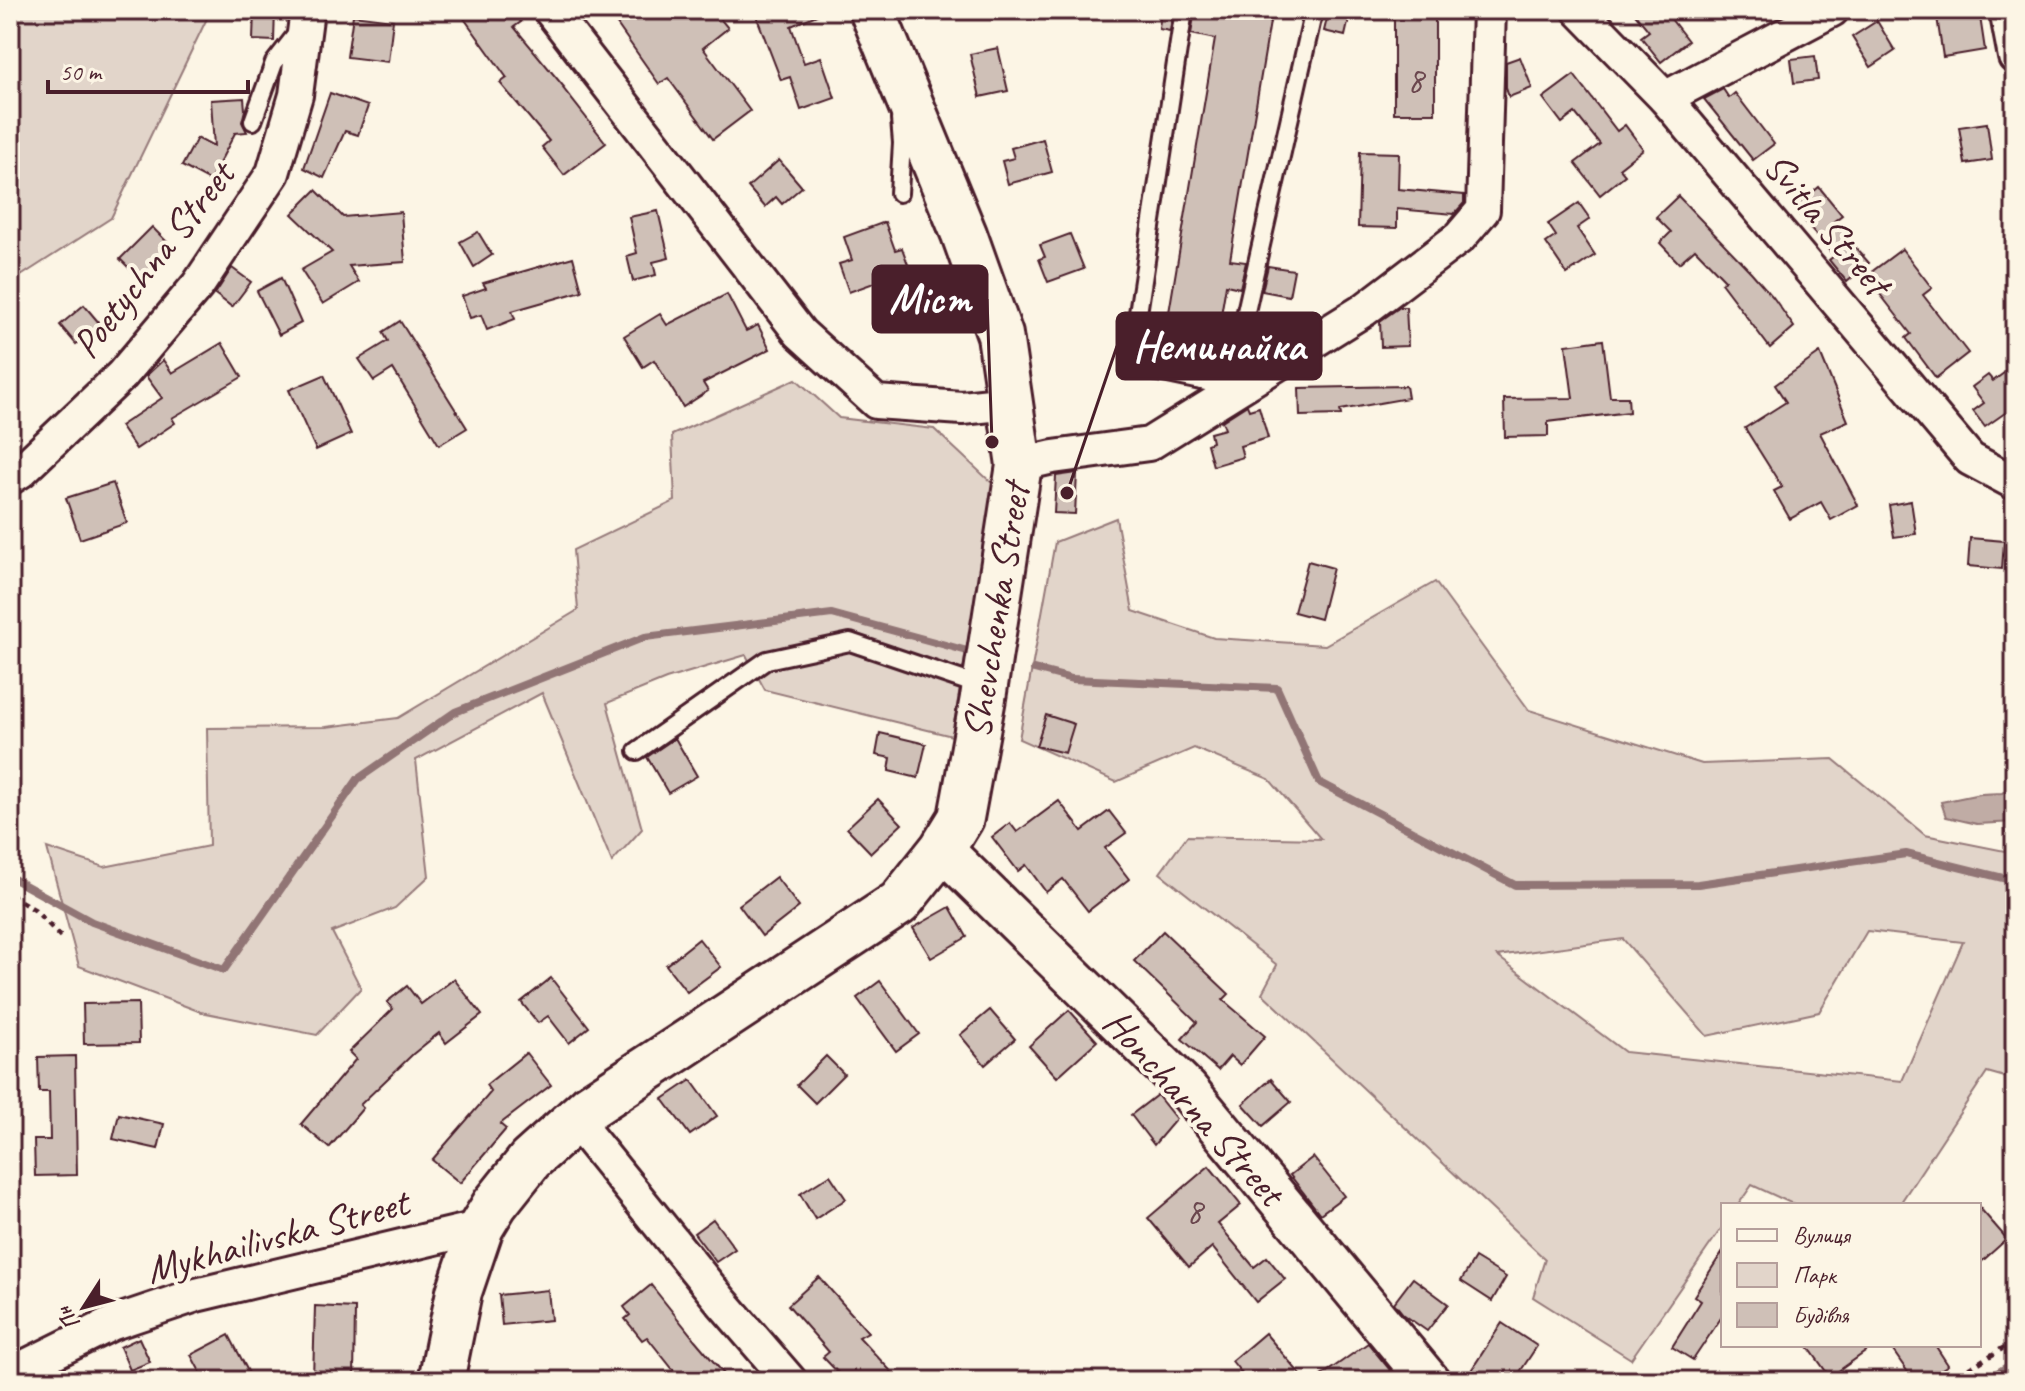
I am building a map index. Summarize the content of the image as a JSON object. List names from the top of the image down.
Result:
{
  "streets": {
    "main road": ["Shevchenka Street"],
    "street": [
      "Svitla Street",
      "Poetychna Street",
      "Honcharna Street",
      "Mykhailivska Street"
    ]
  },
  "crossings": [
    ["Shevchenka Street", "Honcharna Street"],
    ["Shevchenka Street", "Mykhailivska Street"]
  ],
  "places": ["Міст", "Неминайка"],
  "house_numbers": ["8", "8"],
  "legend": ["Вулиця", "Парк", "Будівля"],
  "scale_bar": "50 m",
  "north": "bottom left"
}
